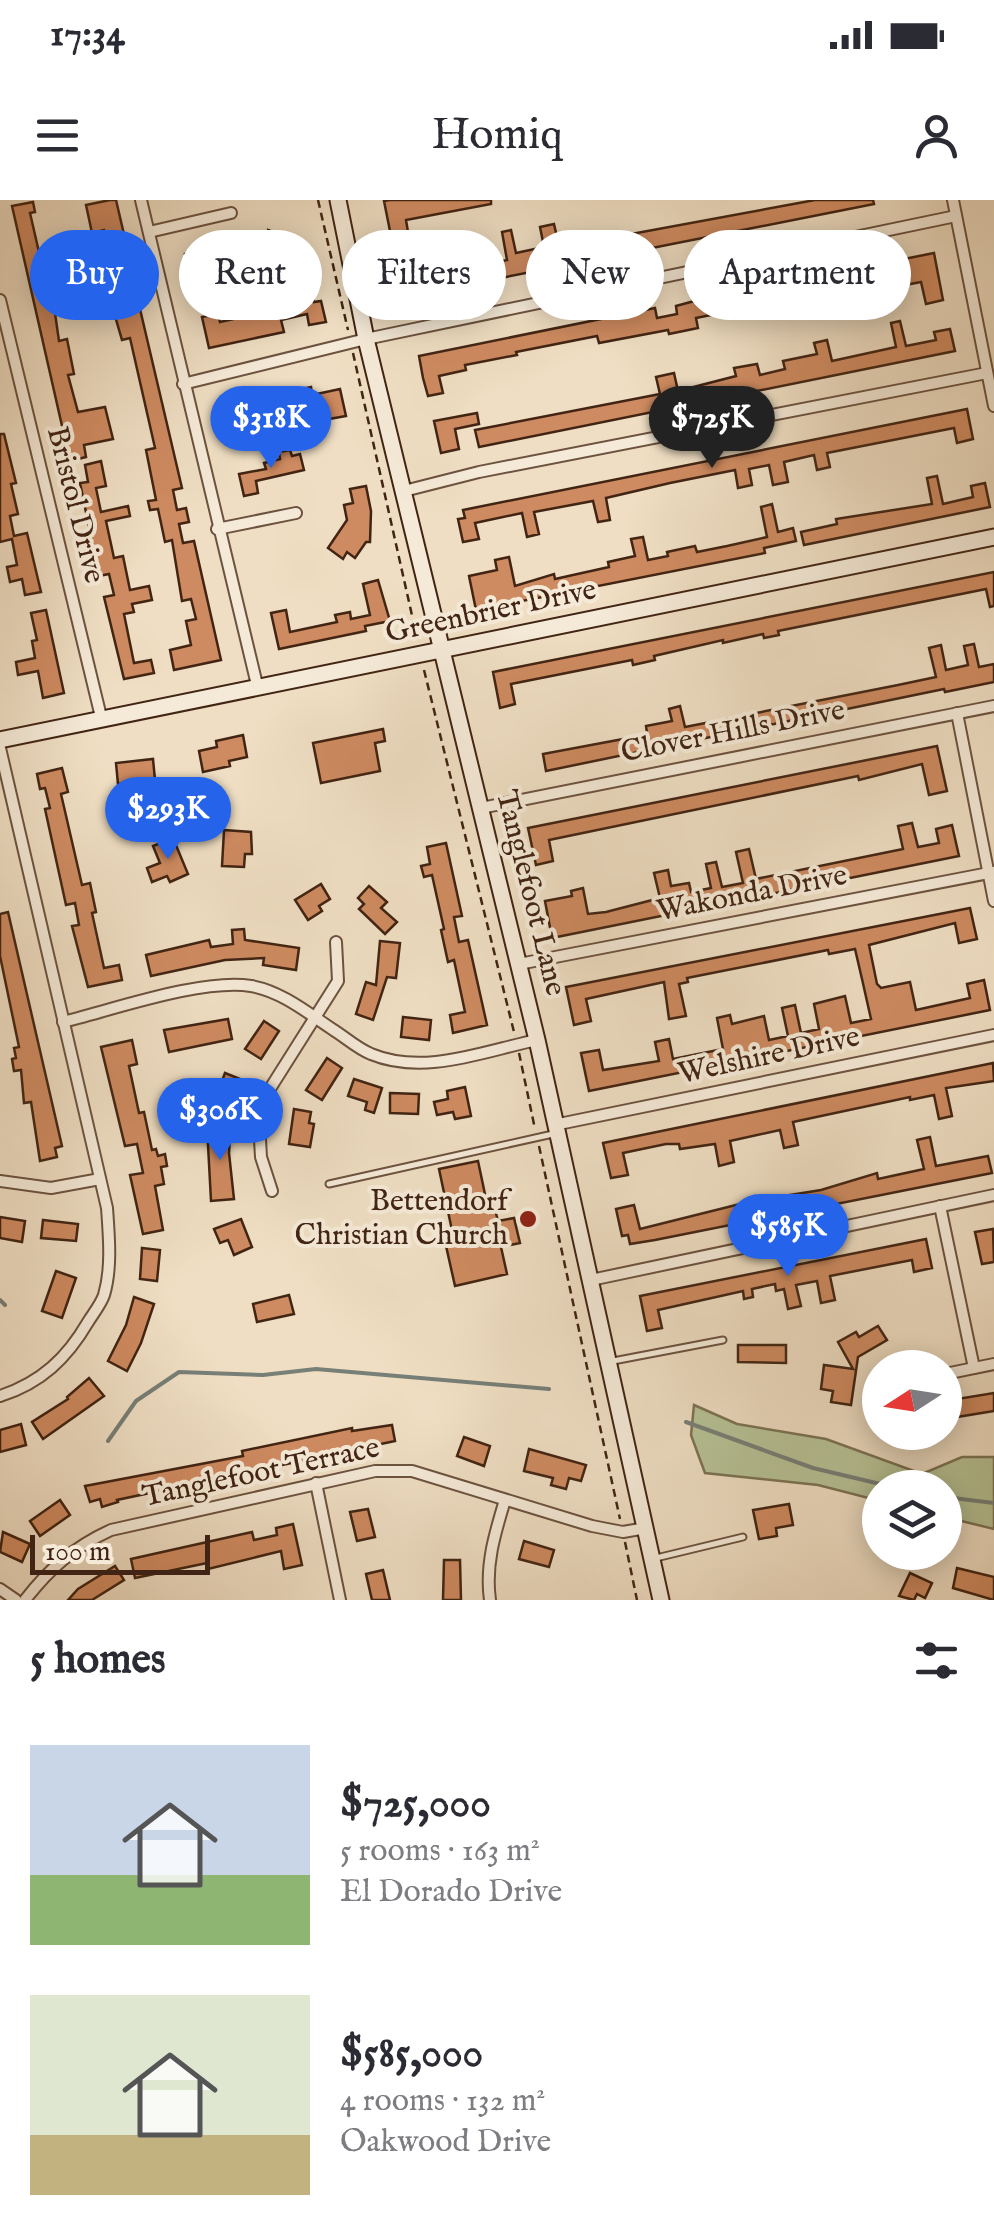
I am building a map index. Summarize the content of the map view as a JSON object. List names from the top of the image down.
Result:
{
  "streets": {
    "main road": ["Greenbrier Drive", "Tanglefoot Lane"],
    "street": [
      "Bristol Drive",
      "Clover Hills Drive",
      "Wakonda Drive",
      "Welshire Drive",
      "Tanglefoot Terrace"
    ]
  },
  "crossings": [
    ["Bristol Drive", "Greenbrier Drive"],
    ["Greenbrier Drive", "Tanglefoot Lane"],
    ["Clover Hills Drive", "Tanglefoot Lane"],
    ["Tanglefoot Lane", "Wakonda Drive"],
    ["Tanglefoot Lane", "Welshire Drive"],
    ["Tanglefoot Lane", "Tanglefoot Terrace"]
  ],
  "places": ["Bettendorf Christian Church"],
  "scale_bar": "100 m",
  "north": "left",
  "page": {
    "status": "17:34",
    "header": "Homiq",
    "chip": [
      "Buy",
      "Rent",
      "Filters",
      "New",
      "Apartment"
    ],
    "price": [
      "$318K",
      "$725K",
      "$293K",
      "$306K",
      "$585K"
    ],
    "scale": "100 m",
    "heading": "5 homes",
    "list": [
      {
        "name": "$725,000",
        "note": "5 rooms · 163 m² · El Dorado Drive"
      },
      {
        "name": "$585,000",
        "note": "4 rooms · 132 m² · Oakwood Drive"
      }
    ]
  }
}
